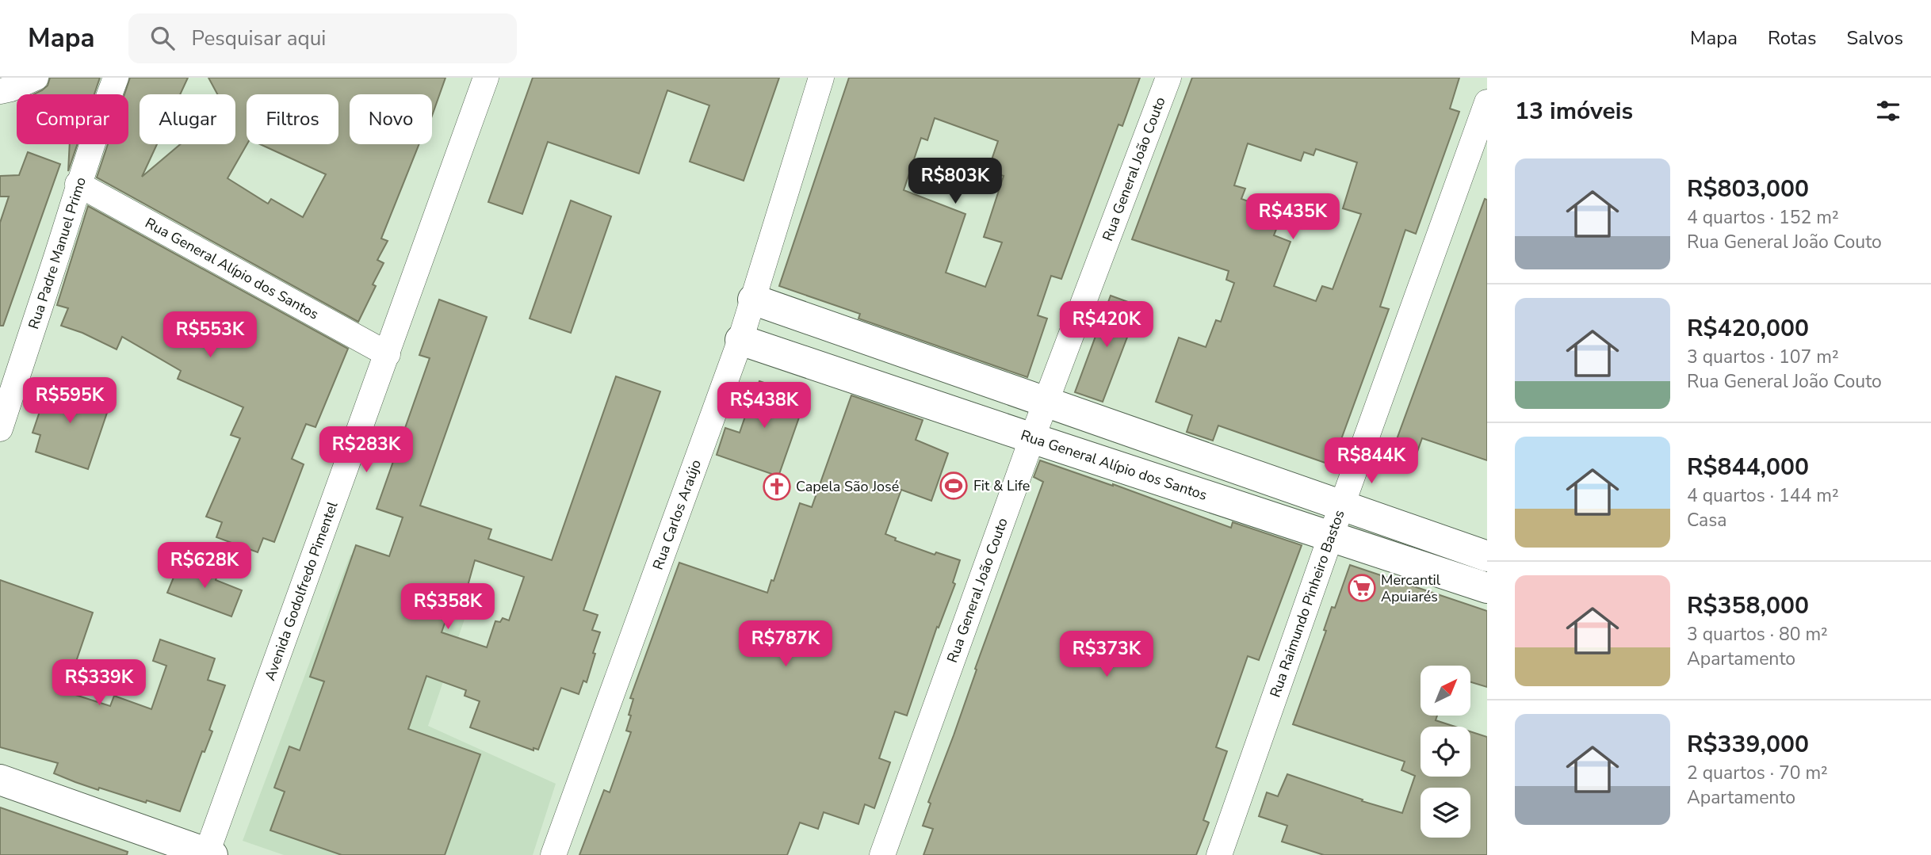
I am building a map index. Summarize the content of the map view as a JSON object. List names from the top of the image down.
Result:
{
  "streets": {
    "street": [
      "Rua General João Couto",
      "Rua Padre Manuel Primo",
      "Rua General Alípio dos Santos",
      "Rua Carlos Araújo",
      "Avenida Godolfredo Pimentel",
      "Rua Raimundo Pinheiro Bastos"
    ]
  },
  "crossings": [
    ["Rua General João Couto", "Rua General Alípio dos Santos"],
    ["Rua Padre Manuel Primo", "Rua General Alípio dos Santos"],
    ["Rua General Alípio dos Santos", "Rua Carlos Araújo"],
    ["Rua General Alípio dos Santos", "Avenida Godolfredo Pimentel"],
    ["Rua General Alípio dos Santos", "Rua Raimundo Pinheiro Bastos"]
  ],
  "places": {
    "sports": ["Fit & Life"],
    "church": ["Capela São José"],
    "supermarket": ["Mercantil Apuiarés"]
  },
  "north": "top right",
  "page": {
    "header": "Mapa",
    "search": "Pesquisar aqui",
    "nav": ["Mapa", "Rotas", "Salvos"],
    "heading": "13 imóveis",
    "chip": [
      "Comprar",
      "Alugar",
      "Filtros",
      "Novo"
    ],
    "list": [
      {
        "name": "R$803,000",
        "note": "4 quartos · 152 m² · Rua General João Couto"
      },
      {
        "name": "R$420,000",
        "note": "3 quartos · 107 m² · Rua General João Couto"
      },
      {
        "name": "R$844,000",
        "note": "4 quartos · 144 m² · Casa"
      },
      {
        "name": "R$358,000",
        "note": "3 quartos · 80 m² · Apartamento"
      },
      {
        "name": "R$339,000",
        "note": "2 quartos · 70 m² · Apartamento"
      }
    ],
    "price": [
      "R$803K",
      "R$435K",
      "R$420K",
      "R$553K",
      "R$595K",
      "R$438K",
      "R$283K",
      "R$844K",
      "R$628K",
      "R$358K",
      "R$787K",
      "R$373K",
      "R$339K"
    ]
  }
}
